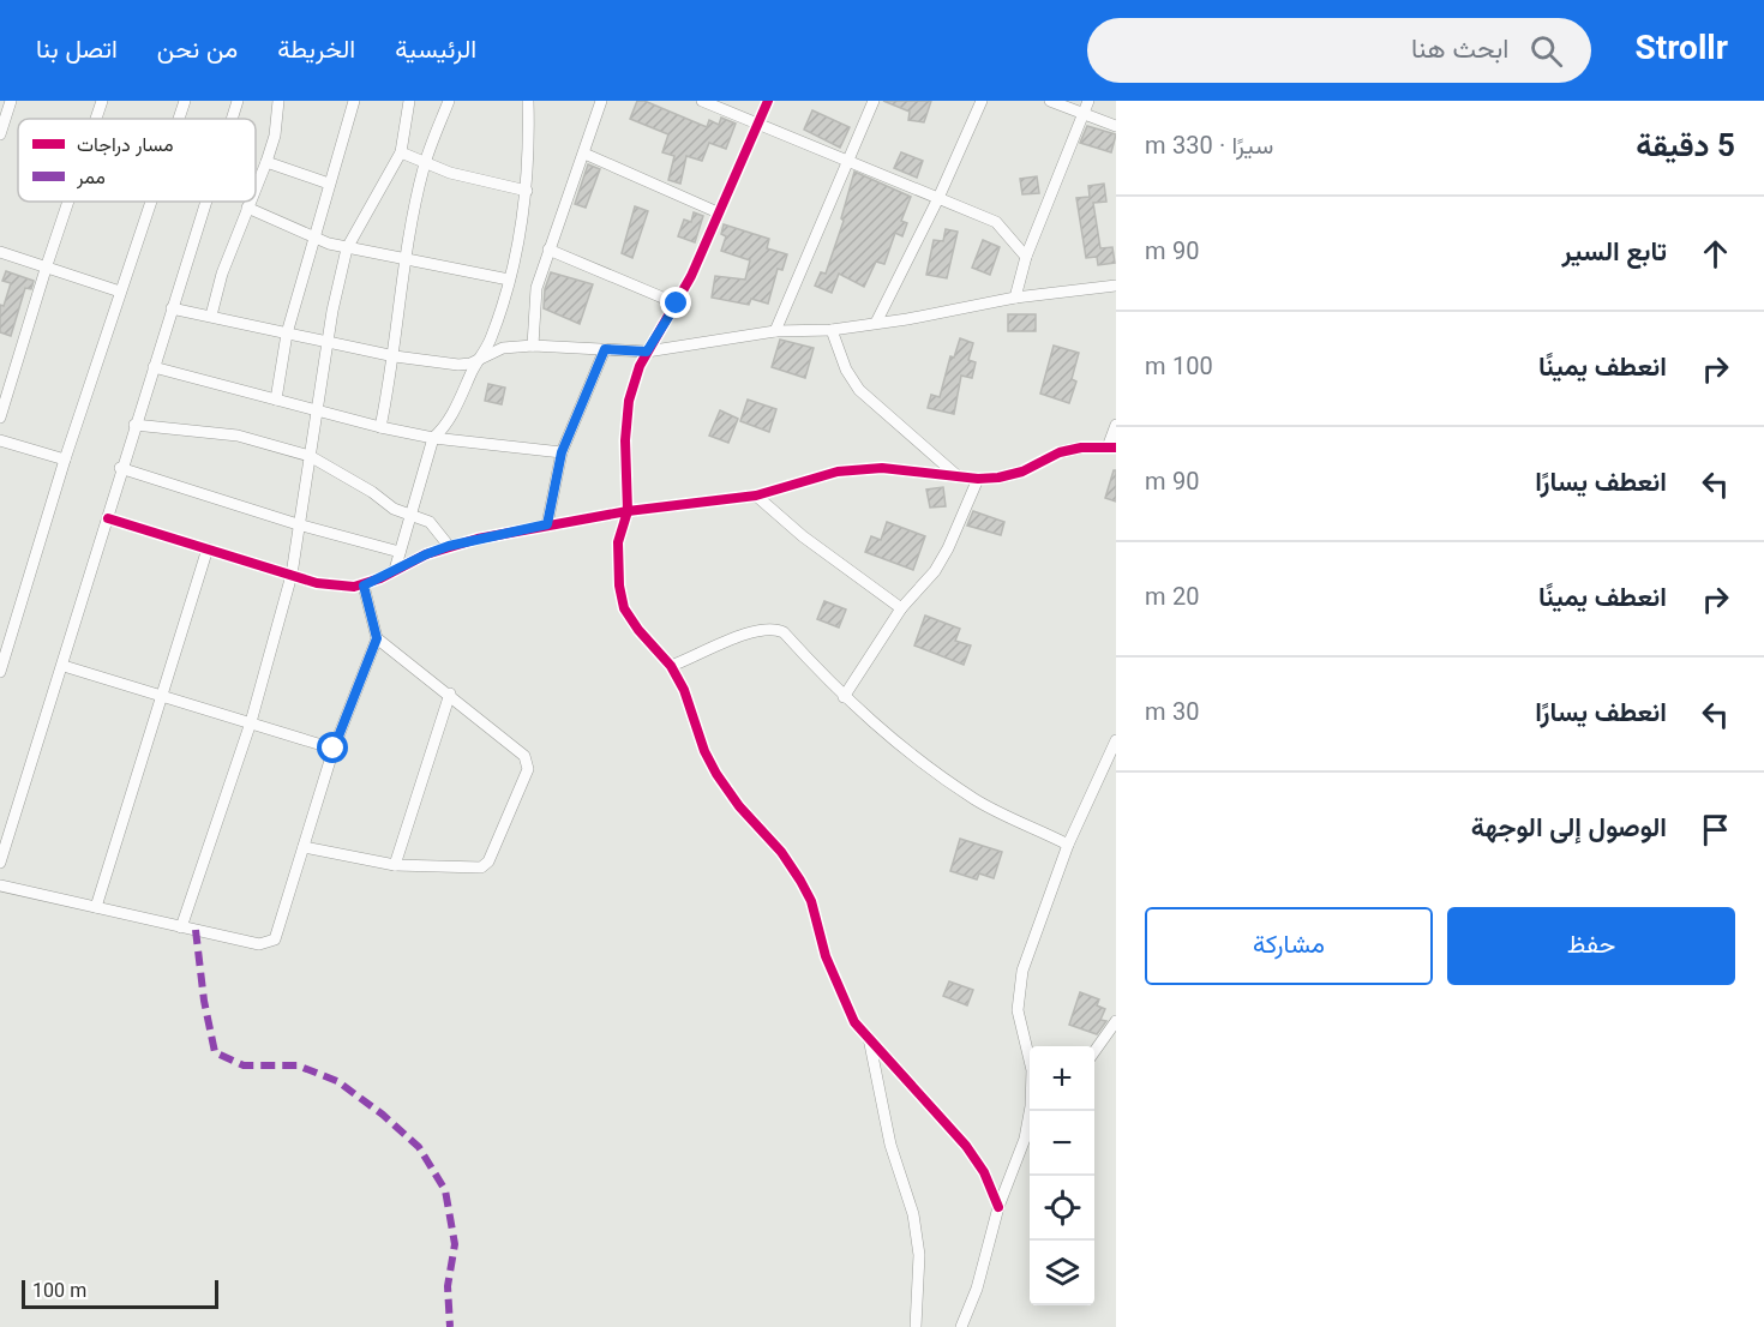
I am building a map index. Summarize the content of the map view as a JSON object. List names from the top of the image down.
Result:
{
  "legend": ["مسار دراجات", "ممر"],
  "scale_bar": "100 m",
  "page": {
    "header": "Strollr",
    "search": "ابحث هنا",
    "nav": [
      "الرئيسية",
      "الخريطة",
      "من نحن",
      "اتصل بنا"
    ],
    "heading": ["5 دقيقة", "سيرًا · 330 m"],
    "list": [
      ["تابع السير", "90 m"],
      ["انعطف يمينًا", "100 m"],
      ["انعطف يسارًا", "90 m"],
      ["انعطف يمينًا", "20 m"],
      ["انعطف يسارًا", "30 m"],
      "الوصول إلى الوجهة"
    ],
    "buttons": ["حفظ", "مشاركة"],
    "map_buttons": ["+", "−"],
    "scale": "100 m"
  }
}
